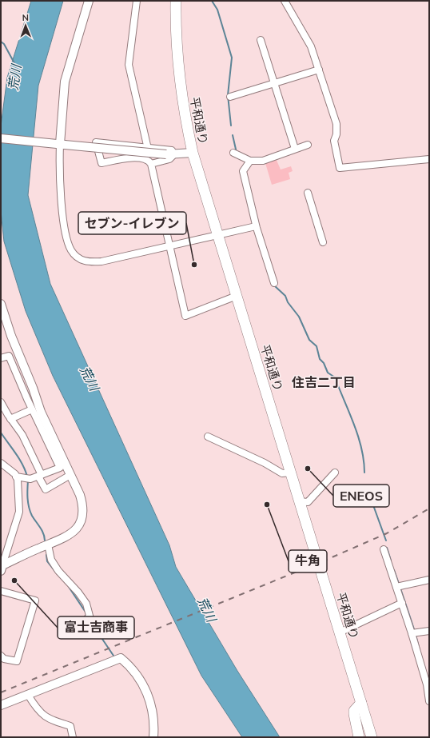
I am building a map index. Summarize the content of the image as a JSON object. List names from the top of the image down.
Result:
{
  "streets": {
    "highway": ["平和通り"]
  },
  "districts": ["住吉二丁目"],
  "water": ["荒川"],
  "places": [
    "セブン-イレブン",
    "ENEOS",
    "牛角",
    "富士吉商事"
  ],
  "north": "top"
}
